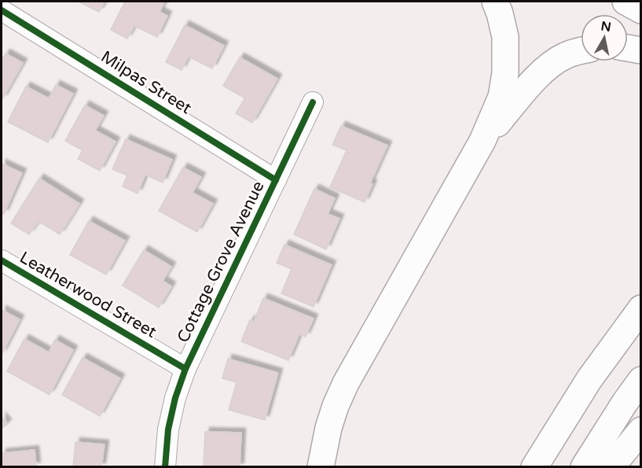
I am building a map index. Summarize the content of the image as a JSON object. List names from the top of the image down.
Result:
{
  "streets": {
    "street": ["Milpas Street", "Cottage Grove Avenue", "Leatherwood Street"]
  },
  "crossings": [
    ["Milpas Street", "Cottage Grove Avenue"],
    ["Cottage Grove Avenue", "Leatherwood Street"]
  ],
  "north": "top"
}
